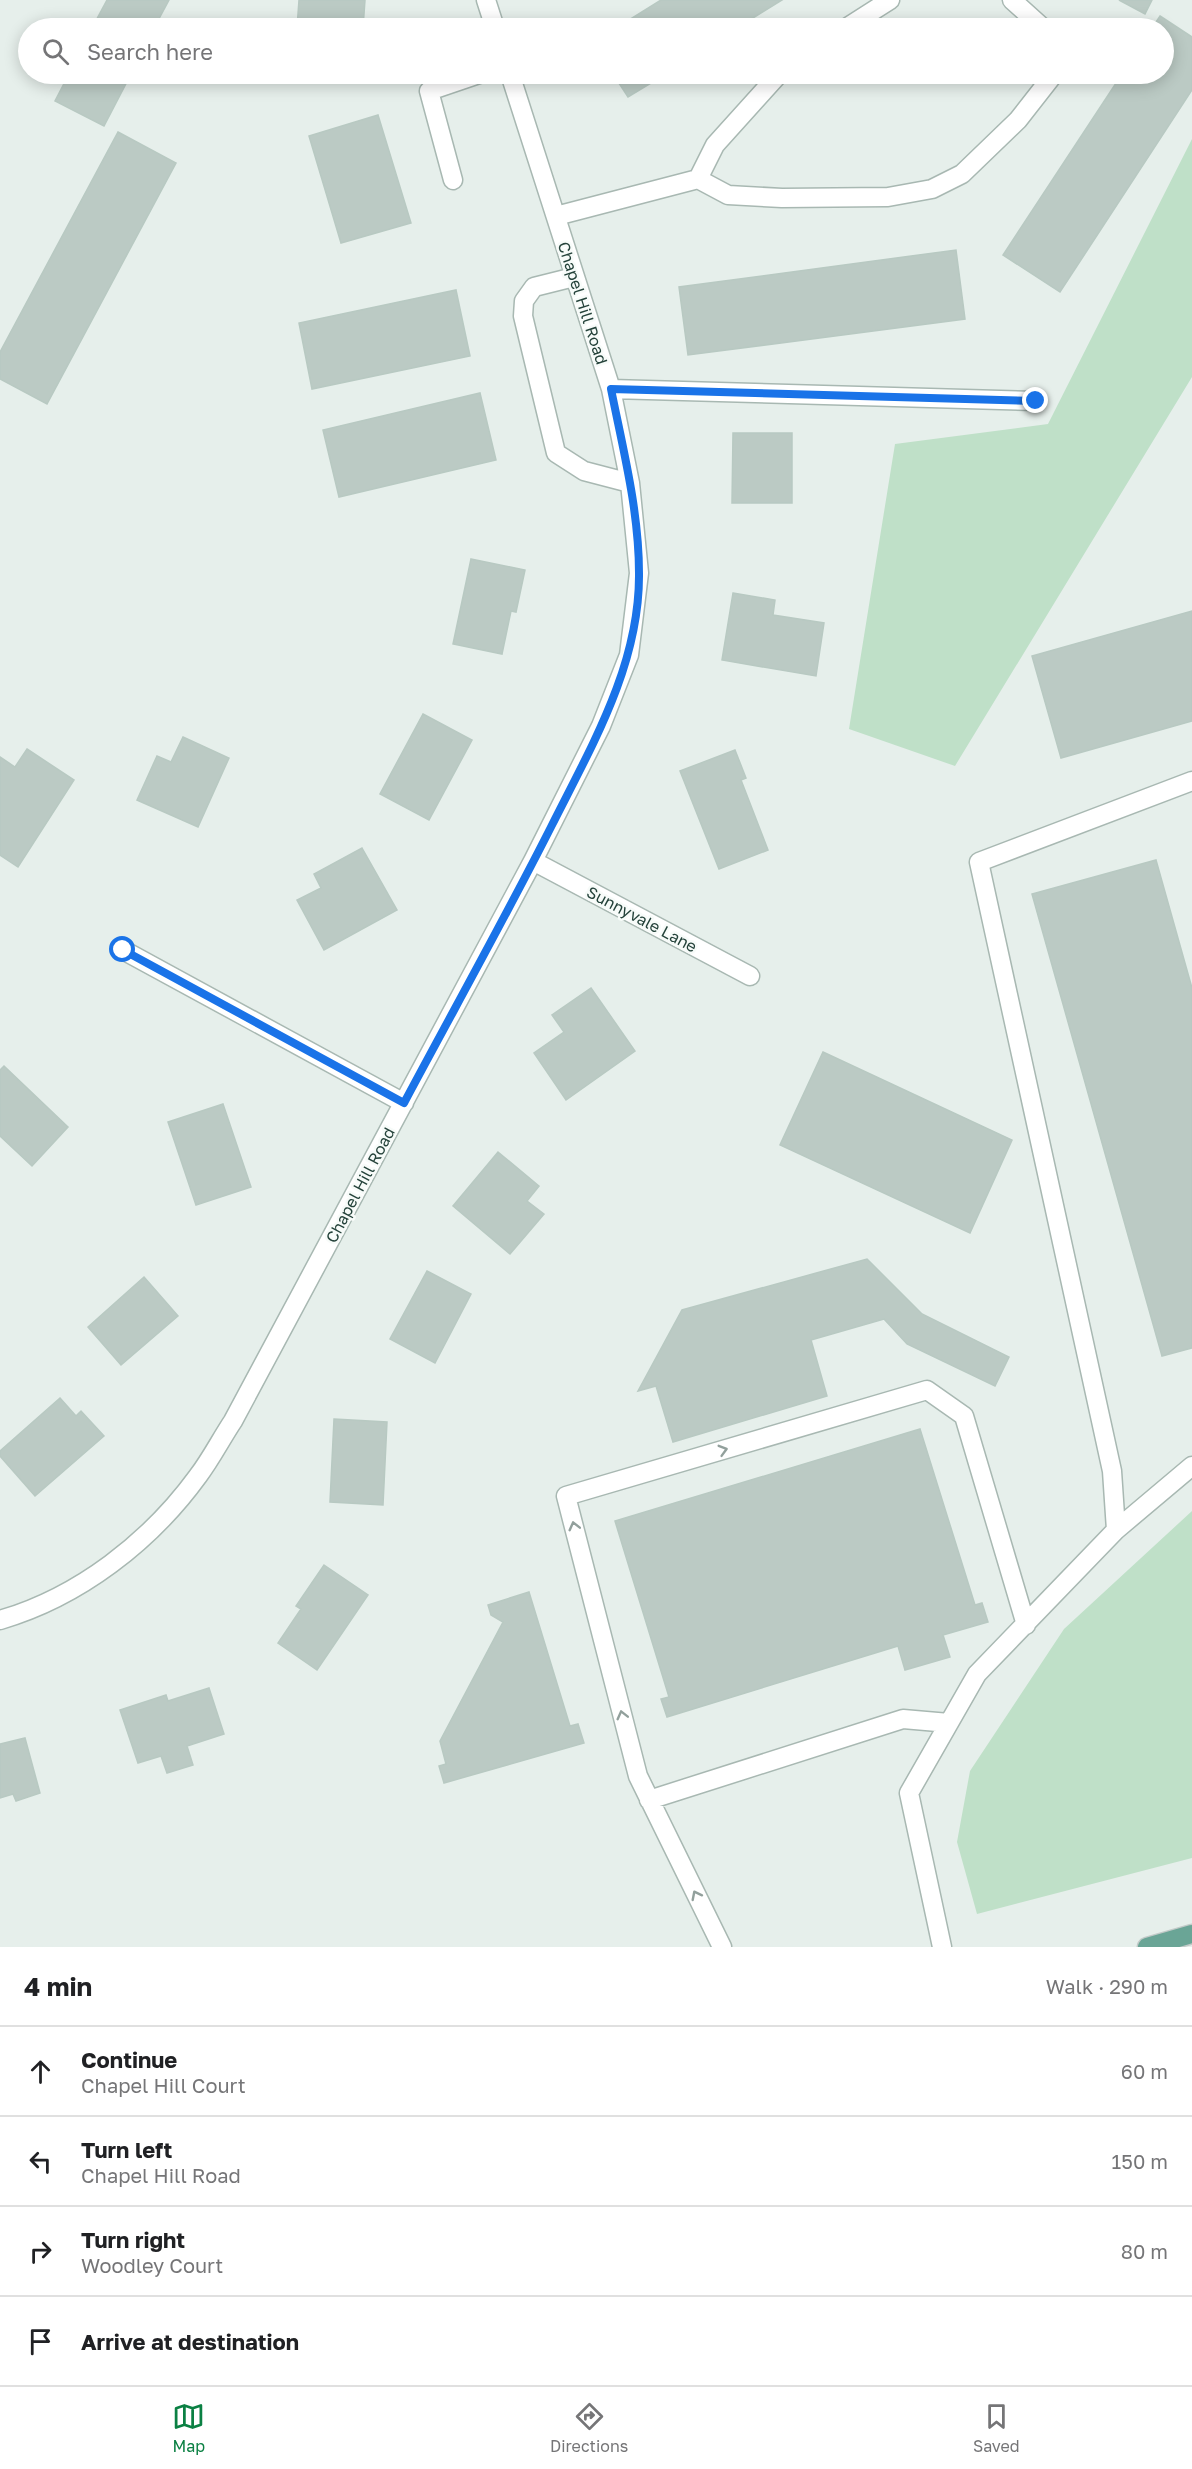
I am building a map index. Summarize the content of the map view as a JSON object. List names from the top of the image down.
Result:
{
  "streets": {
    "street": ["Chapel Hill Road", "Sunnyvale Lane"]
  },
  "crossings": [
    ["Chapel Hill Road", "Sunnyvale Lane"]
  ],
  "page": {
    "search": "Search here",
    "heading": ["4 min", "Walk · 290 m"],
    "list": [
      ["Continue", "Chapel Hill Court", "60 m"],
      ["Turn left", "Chapel Hill Road", "150 m"],
      ["Turn right", "Woodley Court", "80 m"],
      "Arrive at destination"
    ],
    "nav": ["Map", "Directions", "Saved"]
  }
}
